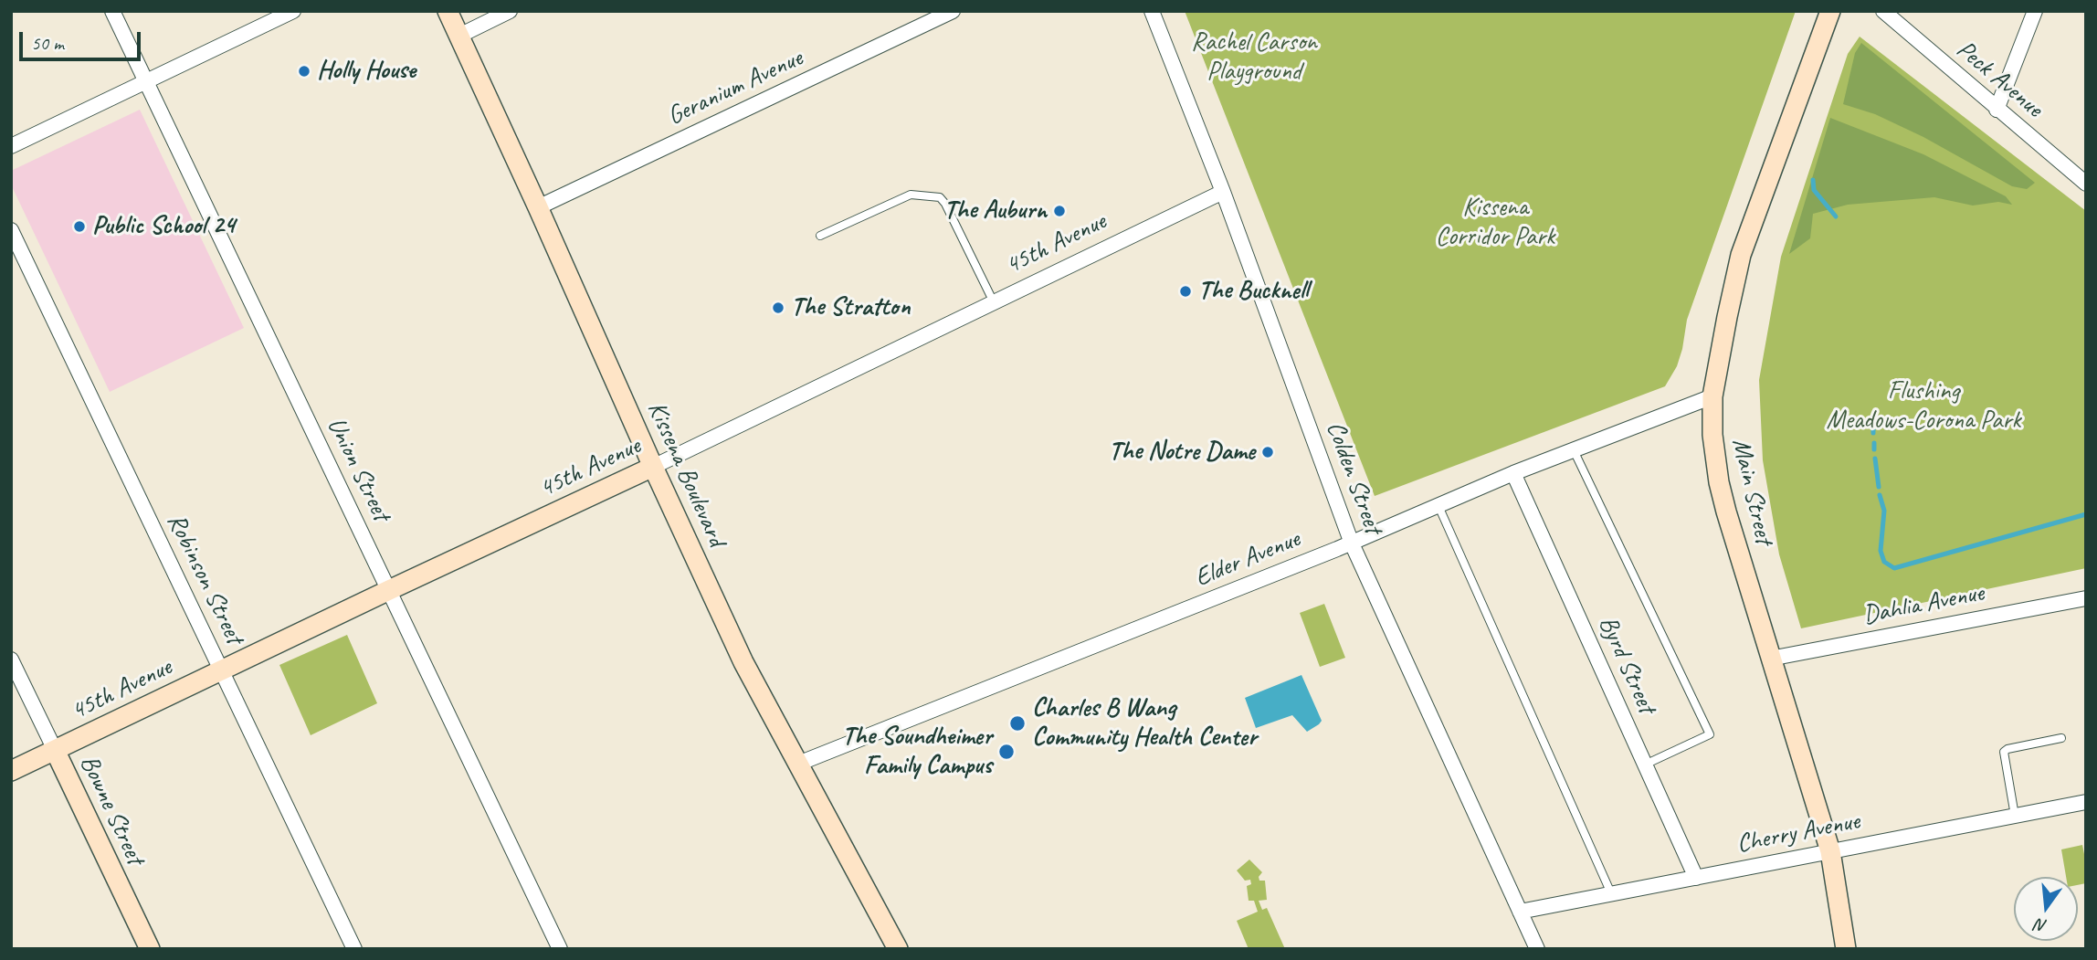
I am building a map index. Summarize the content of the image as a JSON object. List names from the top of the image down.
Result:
{
  "streets": {
    "main road": [
      "45th Avenue",
      "Kissena Boulevard",
      "Main Street",
      "Bowne Street"
    ],
    "street": [
      "Peck Avenue",
      "Geranium Avenue",
      "Union Street",
      "Colden Street",
      "Elder Avenue",
      "Robinson Street",
      "Dahlia Avenue",
      "Byrd Street",
      "Cherry Avenue"
    ]
  },
  "crossings": [
    ["Geranium Avenue", "Kissena Boulevard"],
    ["45th Avenue", "Union Street"],
    ["45th Avenue", "Kissena Boulevard"],
    ["45th Avenue", "Colden Street"],
    ["45th Avenue", "Robinson Street"],
    ["45th Avenue", "Bowne Street"],
    ["Kissena Boulevard", "Elder Avenue"],
    ["Colden Street", "Elder Avenue"],
    ["Colden Street", "Cherry Avenue"],
    ["Main Street", "Elder Avenue"],
    ["Main Street", "Dahlia Avenue"],
    ["Main Street", "Cherry Avenue"],
    ["Elder Avenue", "Byrd Street"],
    ["Byrd Street", "Cherry Avenue"]
  ],
  "parks": ["Rachel Carson Playground", "Kissena Corridor Park", "Flushing Meadows-Corona Park"],
  "places": [
    "Holly House",
    "The Auburn",
    "Public School 24",
    "The Bucknell",
    "The Stratton",
    "The Notre Dame",
    "Charles B Wang Community Health Center",
    "The Soundheimer Family Campus"
  ],
  "scale_bar": "50 m",
  "north": "bottom"
}
